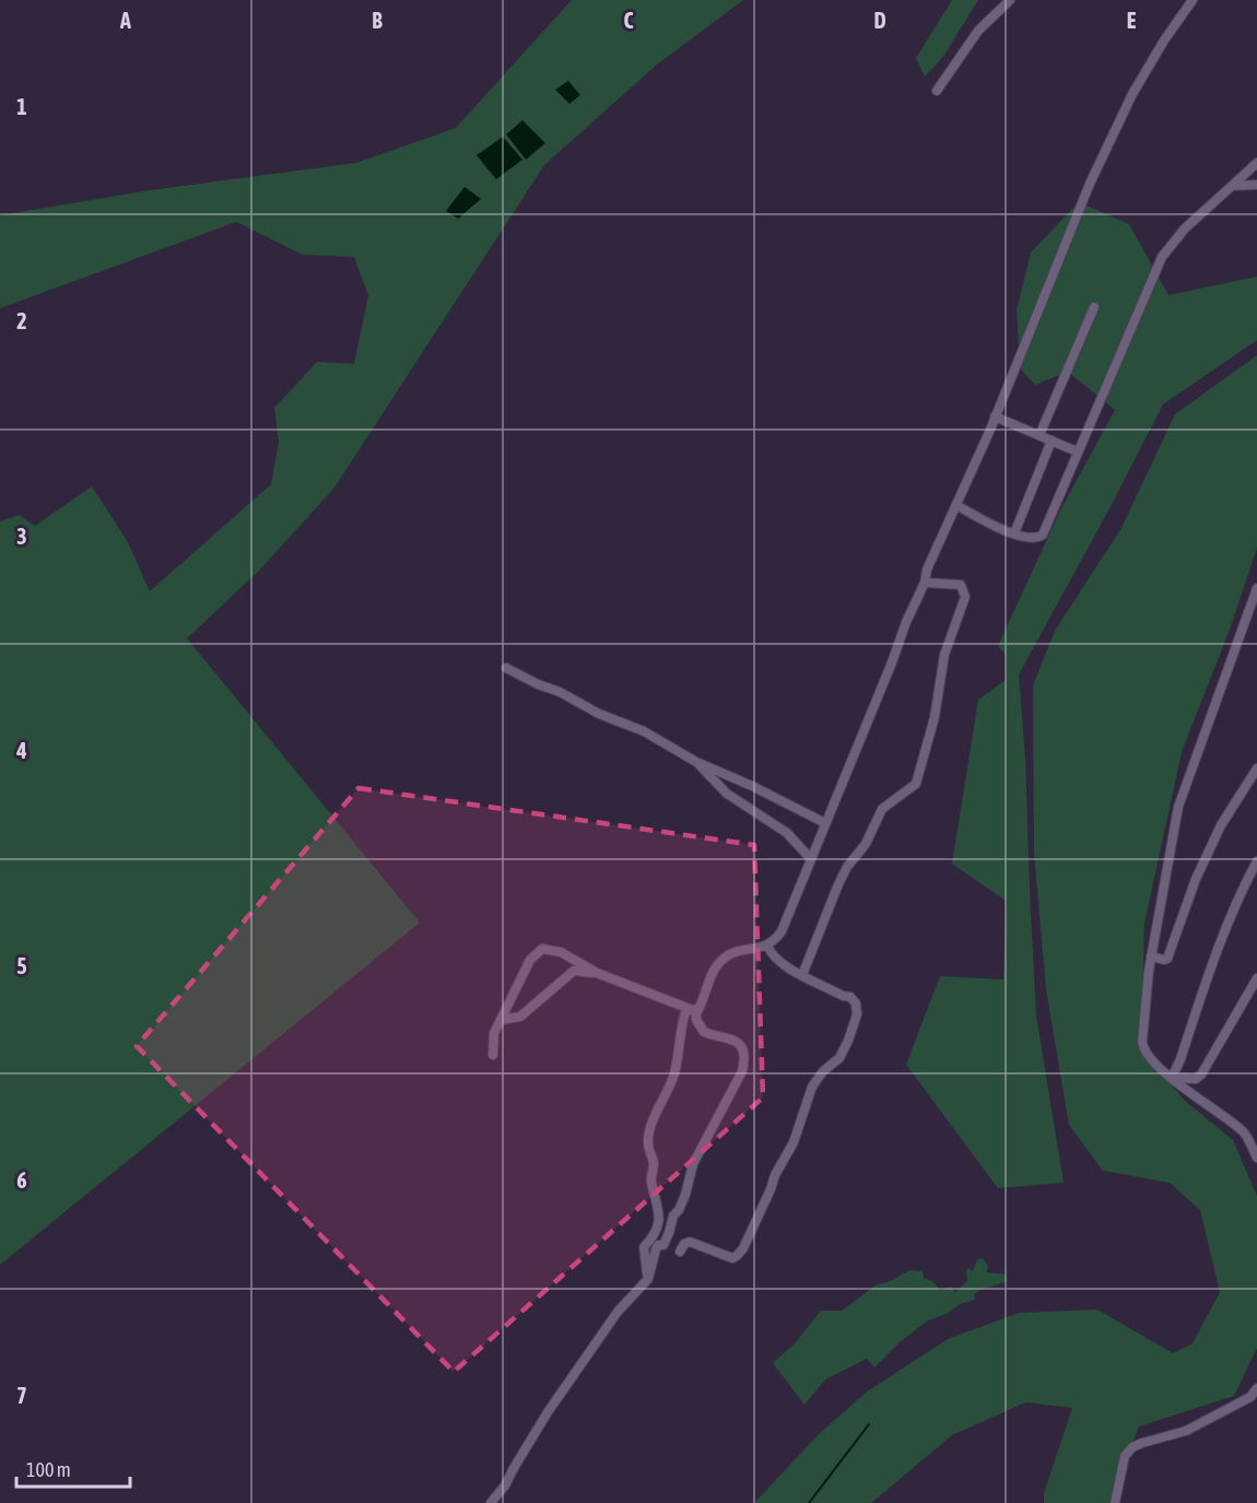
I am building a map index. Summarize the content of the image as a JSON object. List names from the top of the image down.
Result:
{
  "scale_bar": "100 m",
  "grid": {
    "columns": [
      "A",
      "B",
      "C",
      "D",
      "E"
    ],
    "rows": [
      "1",
      "2",
      "3",
      "4",
      "5",
      "6",
      "7"
    ]
  }
}
